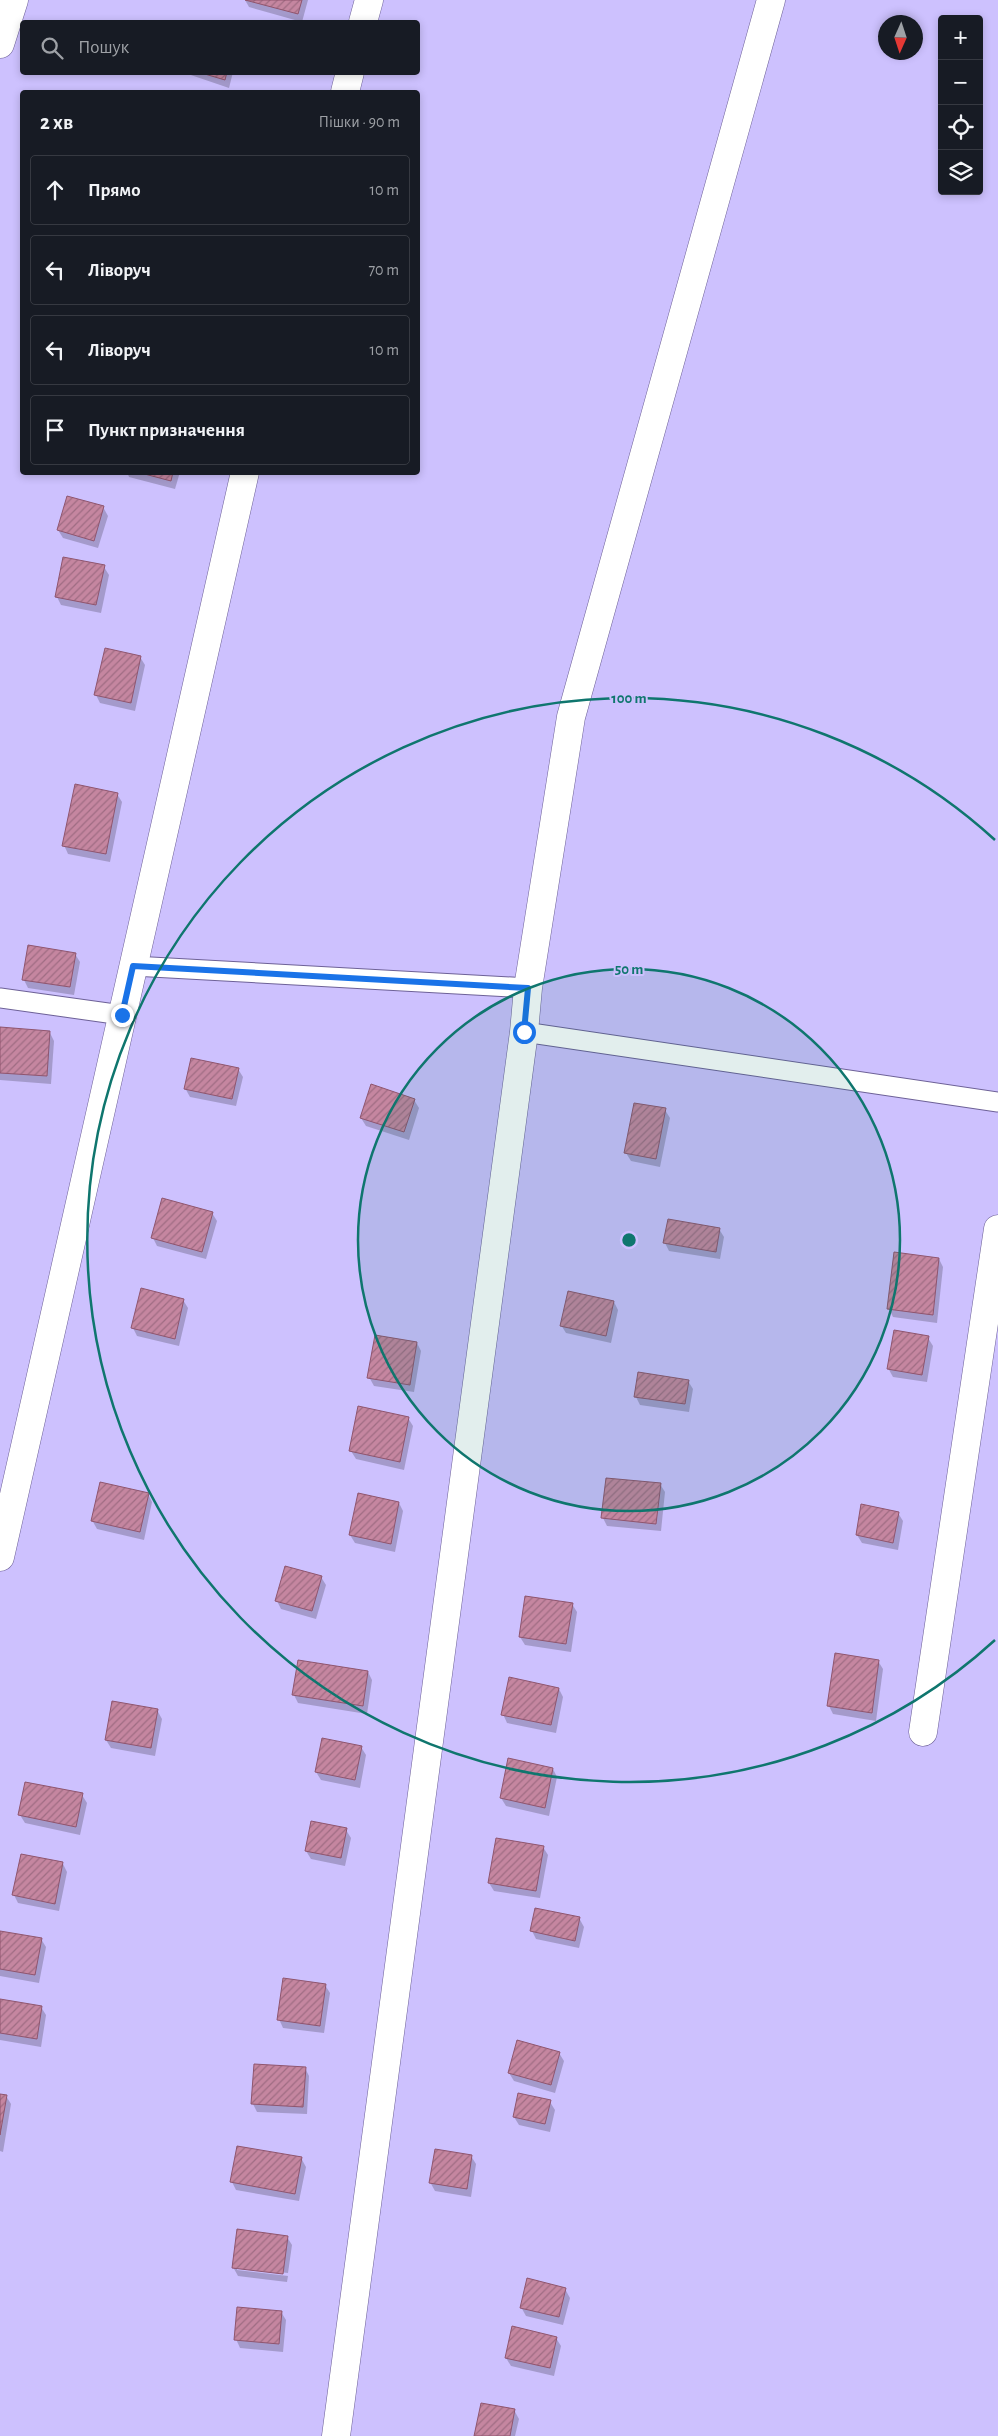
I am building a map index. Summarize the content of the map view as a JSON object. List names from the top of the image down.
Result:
{
  "north": "bottom",
  "page": {
    "map_buttons": ["+", "−"],
    "search": "Пошук",
    "heading": ["2 хв", "Пішки · 90 m"],
    "list": [
      ["Прямо", "10 m"],
      ["Ліворуч", "70 m"],
      ["Ліворуч", "10 m"],
      "Пункт призначення"
    ]
  },
  "rings": ["100 m", "50 m"]
}
